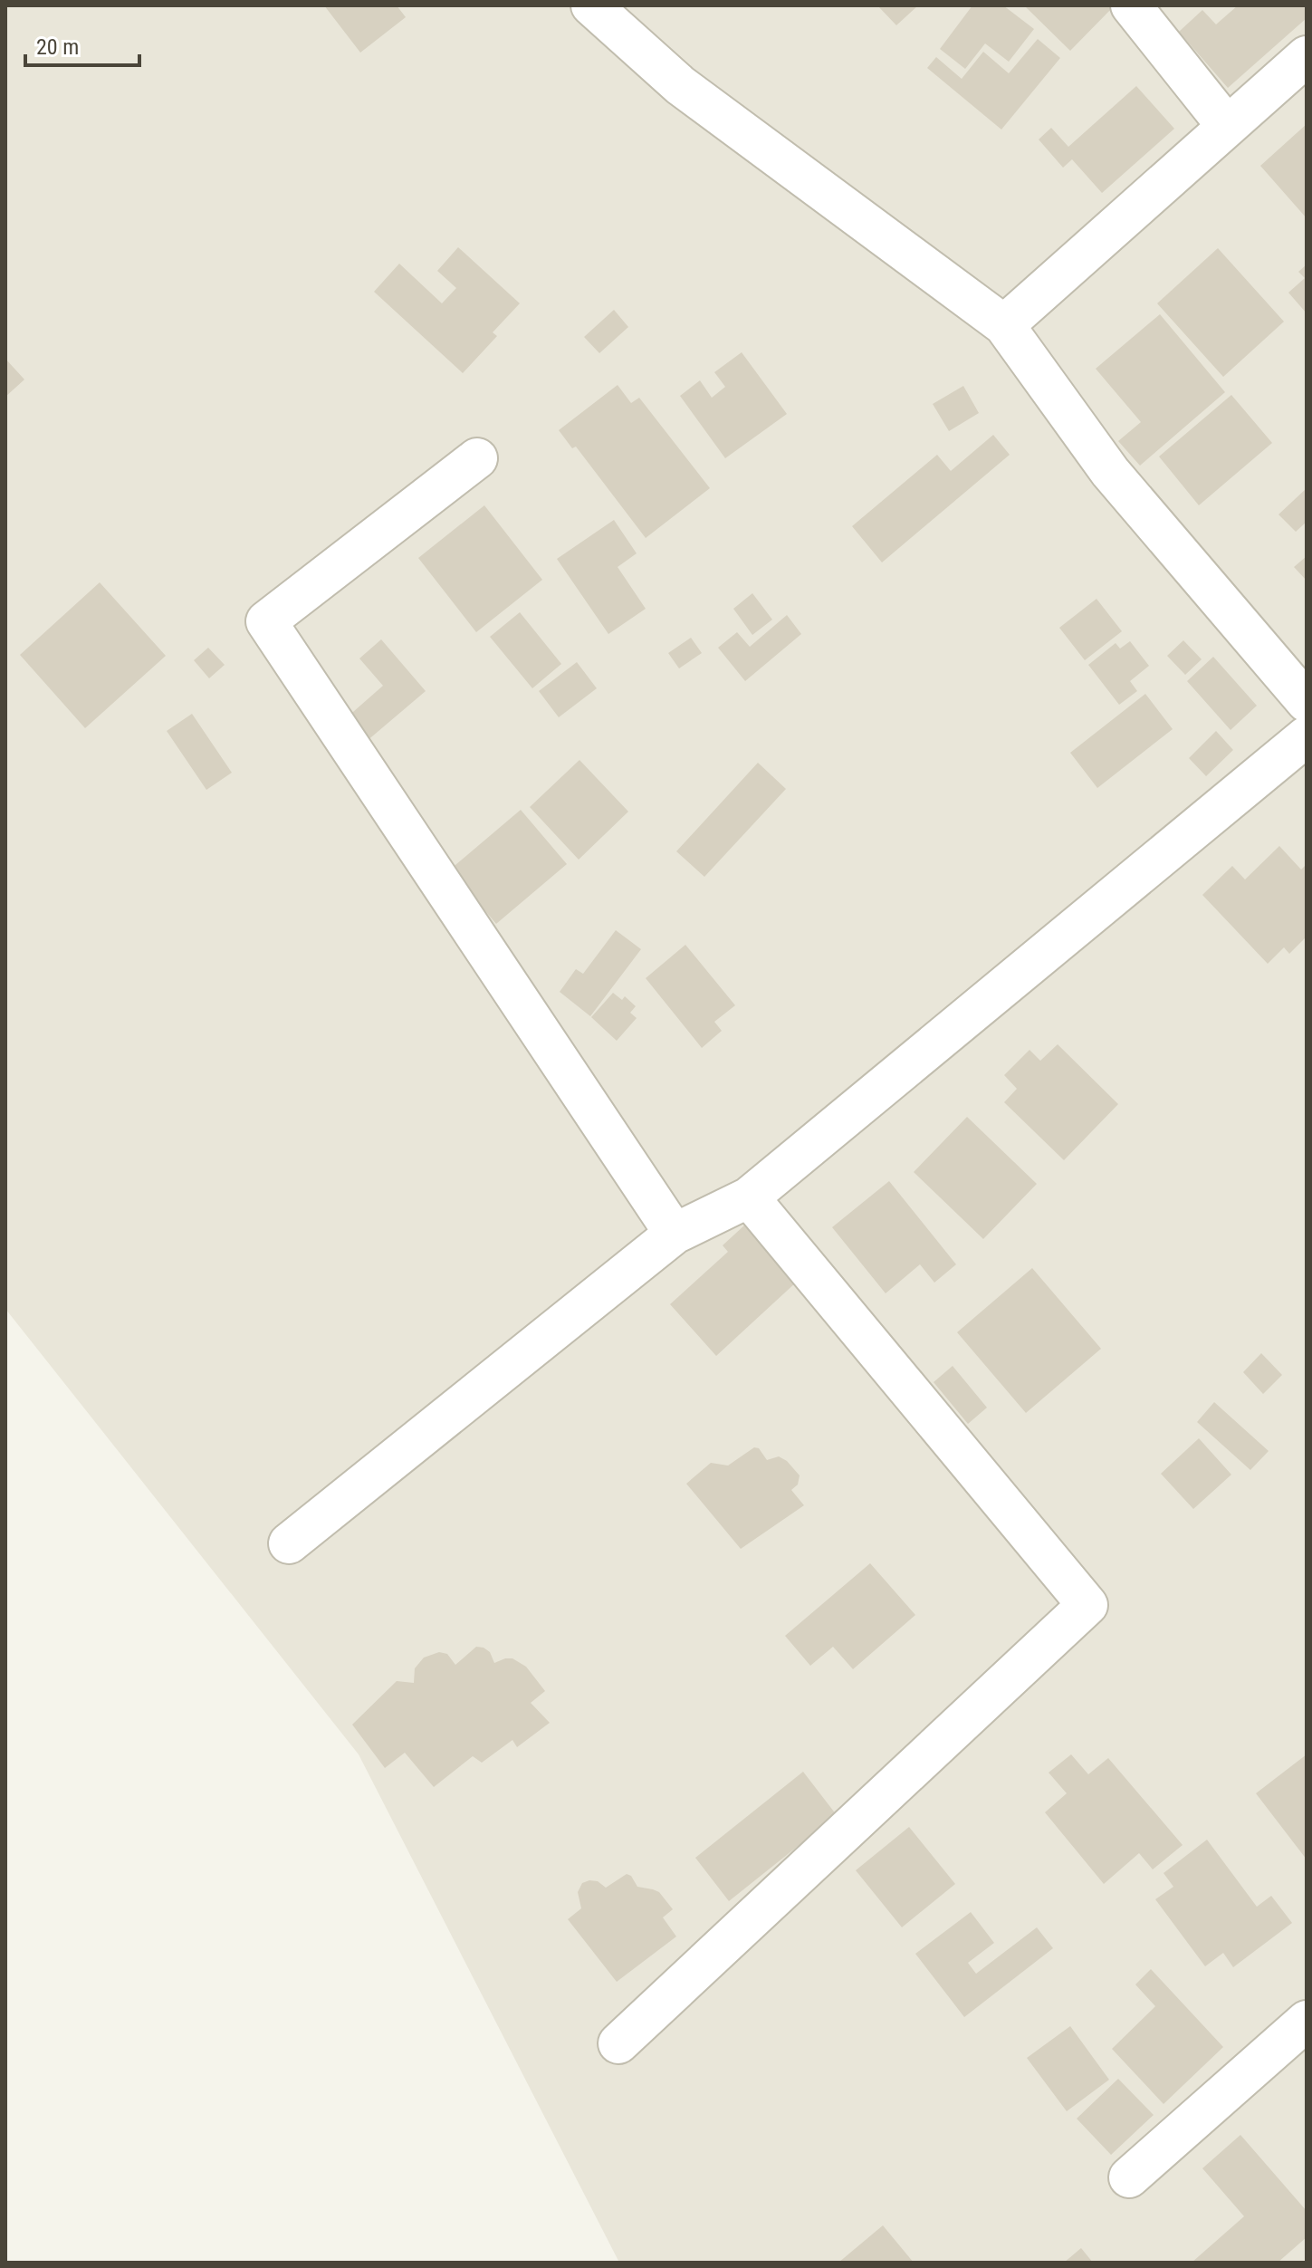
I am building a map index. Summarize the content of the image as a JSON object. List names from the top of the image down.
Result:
{
  "scale_bar": "20 m"
}
